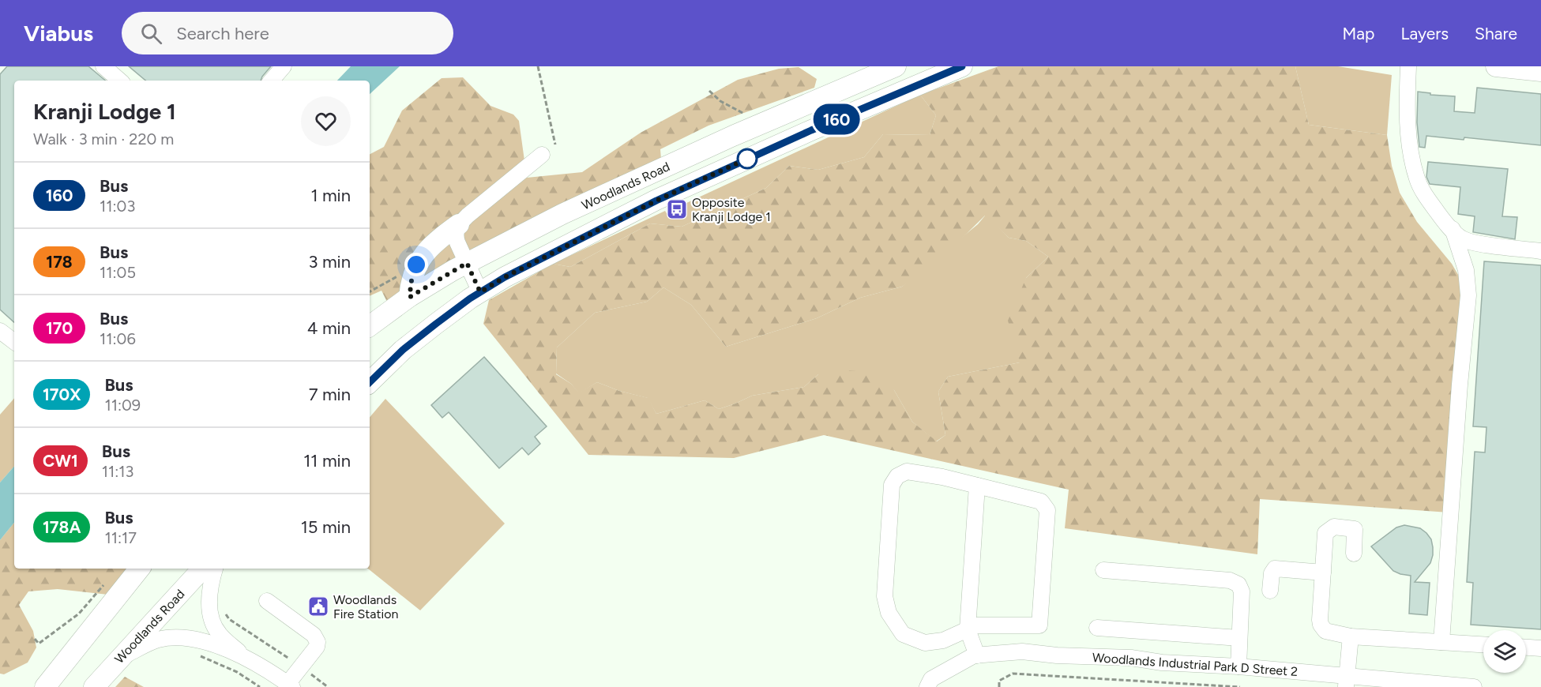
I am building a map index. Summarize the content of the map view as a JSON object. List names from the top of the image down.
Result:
{
  "streets": {
    "main road": ["Woodlands Road"],
    "street": ["Woodlands Industrial Park D Street 2"]
  },
  "places": {
    "bus stop": ["Opposite Kranji Lodge 1"],
    "public building": ["Woodlands Fire Station"]
  },
  "lines": ["bus line 160"],
  "page": {
    "header": "Viabus",
    "search": "Search here",
    "nav": ["Map", "Layers", "Share"],
    "on_map": "160",
    "heading": ["Kranji Lodge 1", "Walk · 3 min · 220 m"],
    "list": [
      {
        "mark": "160",
        "name": "Bus",
        "note": "11:03",
        "value": "1 min"
      },
      {
        "mark": "178",
        "name": "Bus",
        "note": "11:05",
        "value": "3 min"
      },
      {
        "mark": "170",
        "name": "Bus",
        "note": "11:06",
        "value": "4 min"
      },
      {
        "mark": "170X",
        "name": "Bus",
        "note": "11:09",
        "value": "7 min"
      },
      {
        "mark": "CW1",
        "name": "Bus",
        "note": "11:13",
        "value": "11 min"
      },
      {
        "mark": "178A",
        "name": "Bus",
        "note": "11:17",
        "value": "15 min"
      }
    ]
  }
}
